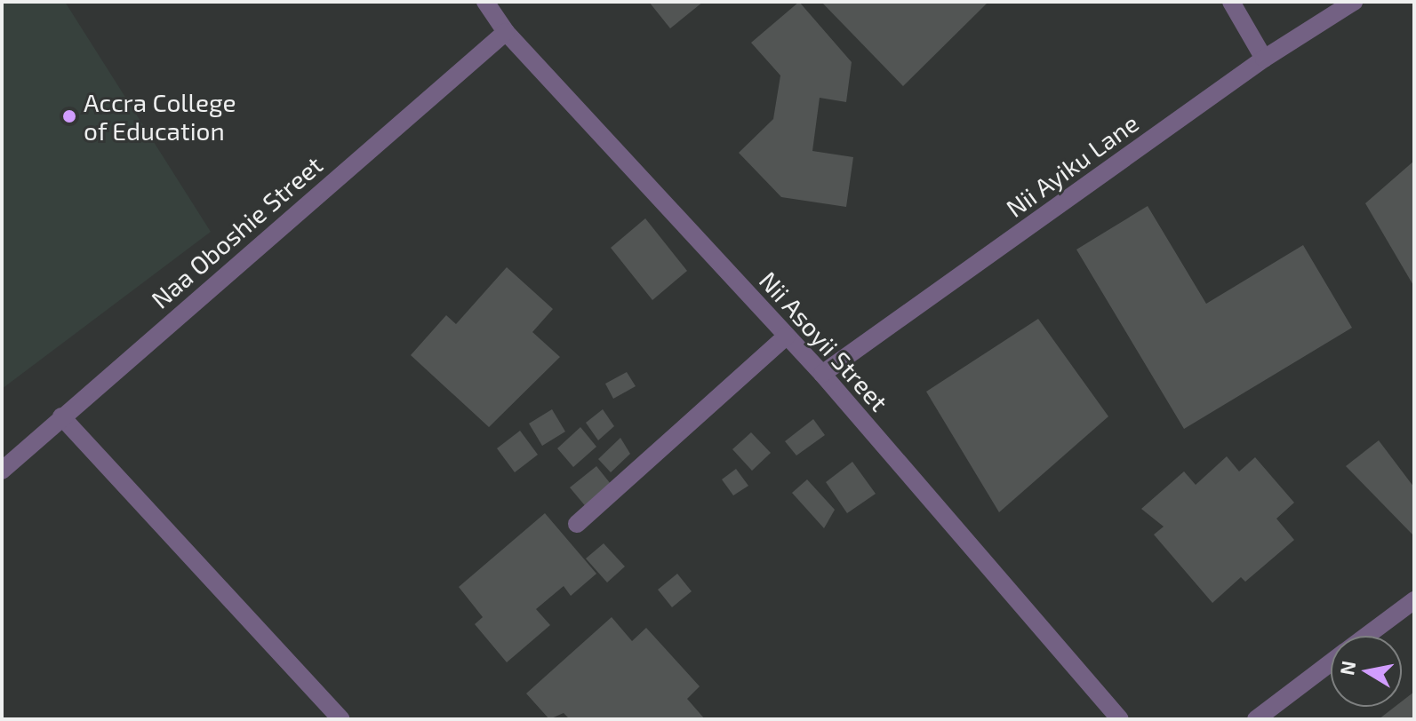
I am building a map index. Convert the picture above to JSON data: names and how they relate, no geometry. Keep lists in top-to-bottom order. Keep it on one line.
{"streets":{"street":["Nii Ayiku Lane","Naa Oboshie Street","Nii Asoyii Street"]},"crossings":[["Nii Ayiku Lane","Nii Asoyii Street"],["Naa Oboshie Street","Nii Asoyii Street"]],"places":["Accra College of Education"],"north":"left"}
